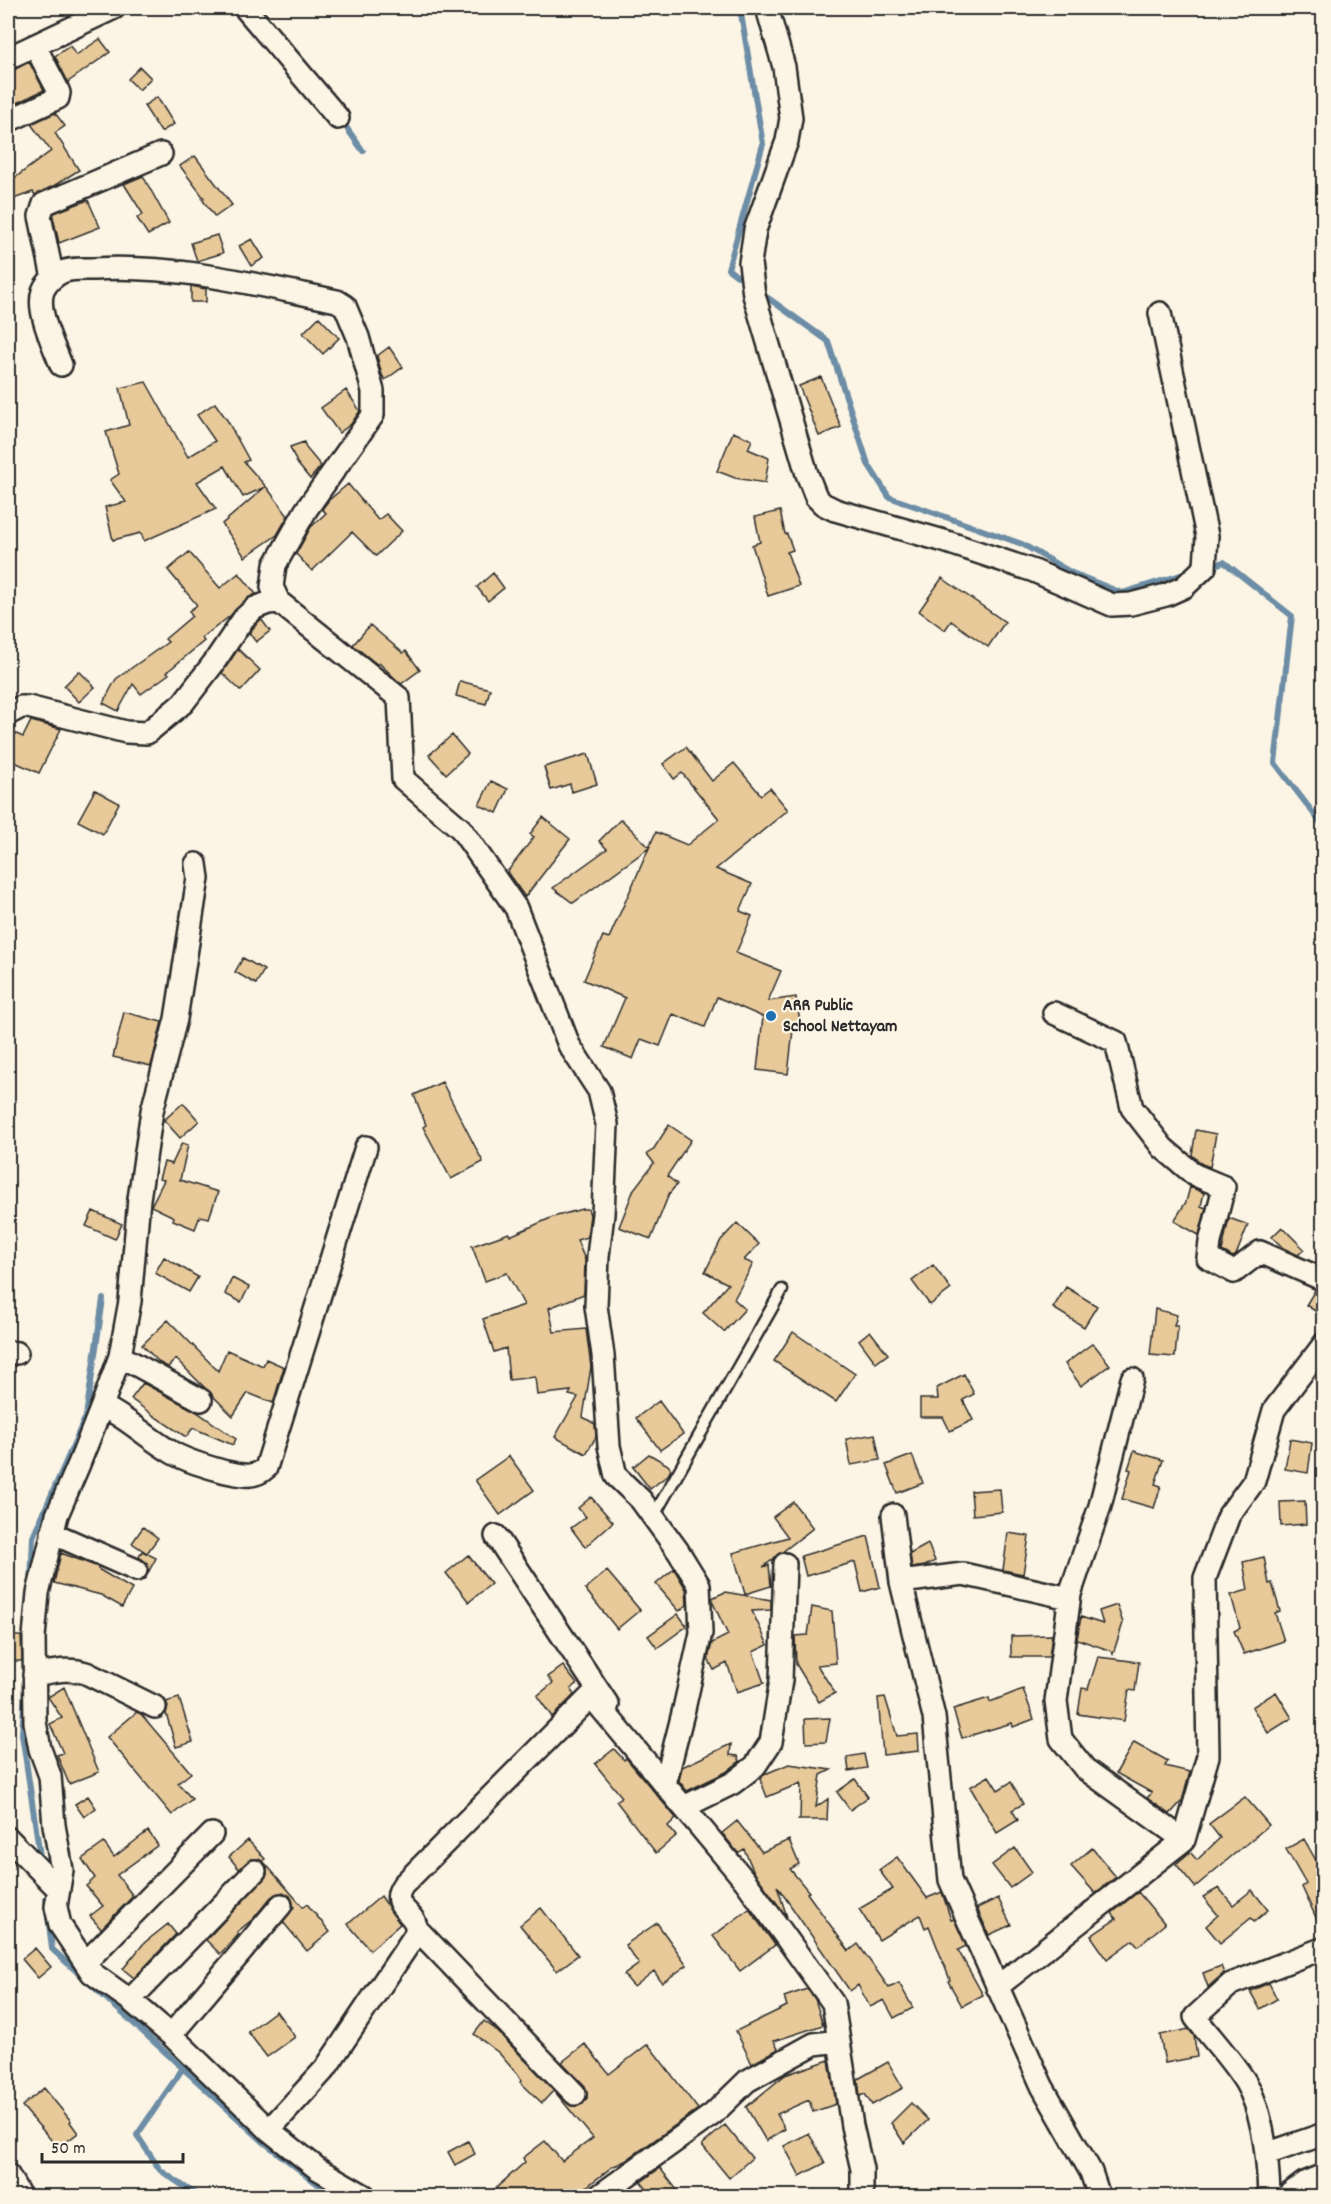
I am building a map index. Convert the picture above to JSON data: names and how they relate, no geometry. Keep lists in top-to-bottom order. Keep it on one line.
{"places":["ARR Public School Nettayam"],"scale_bar":"50 m"}
